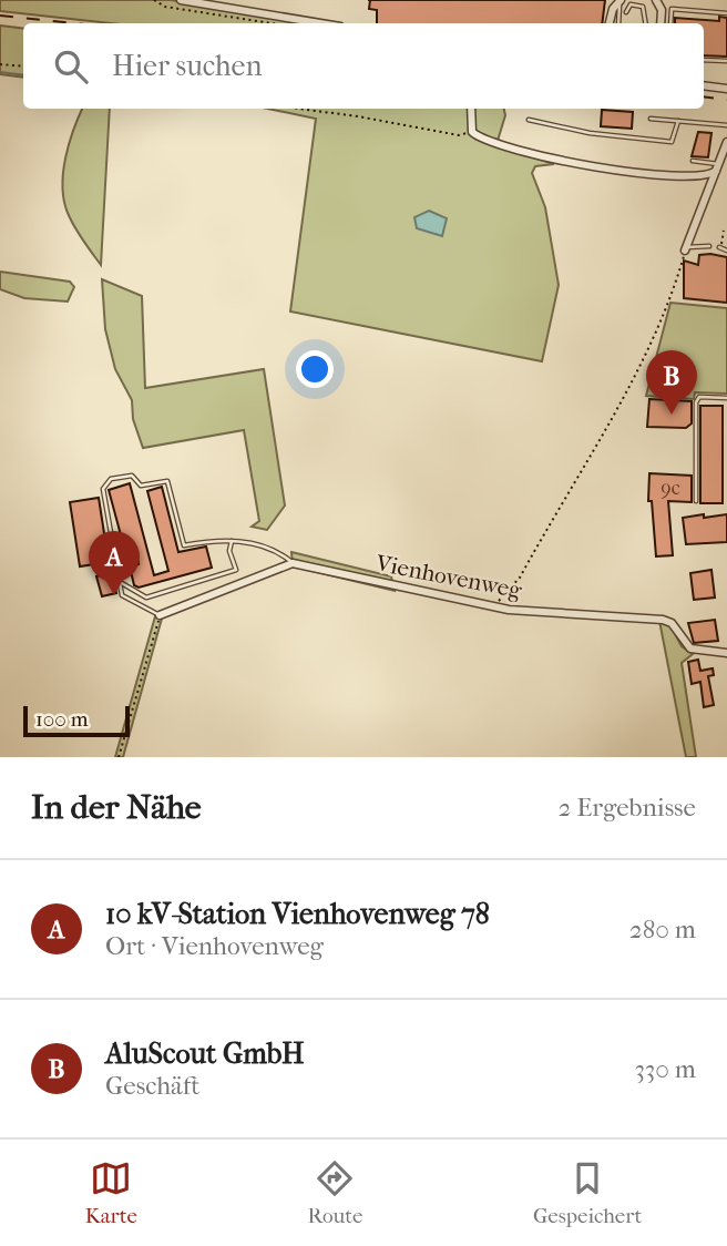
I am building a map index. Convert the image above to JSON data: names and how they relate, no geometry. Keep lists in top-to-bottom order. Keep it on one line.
{"streets":{"street":["Vienhovenweg"]},"house_numbers":["9c"],"scale_bar":"100 m","page":{"search":"Hier suchen","pins":["B","A"],"scale":"100 m","heading":["In der Nähe","2 Ergebnisse"],"list":[{"mark":"A","name":"10 kV-Station Vienhovenweg 78","note":"Ort · Vienhovenweg","value":"280 m"},{"mark":"B","name":"AluScout GmbH","note":"Geschäft","value":"330 m"}],"nav":["Karte","Route","Gespeichert"]}}
